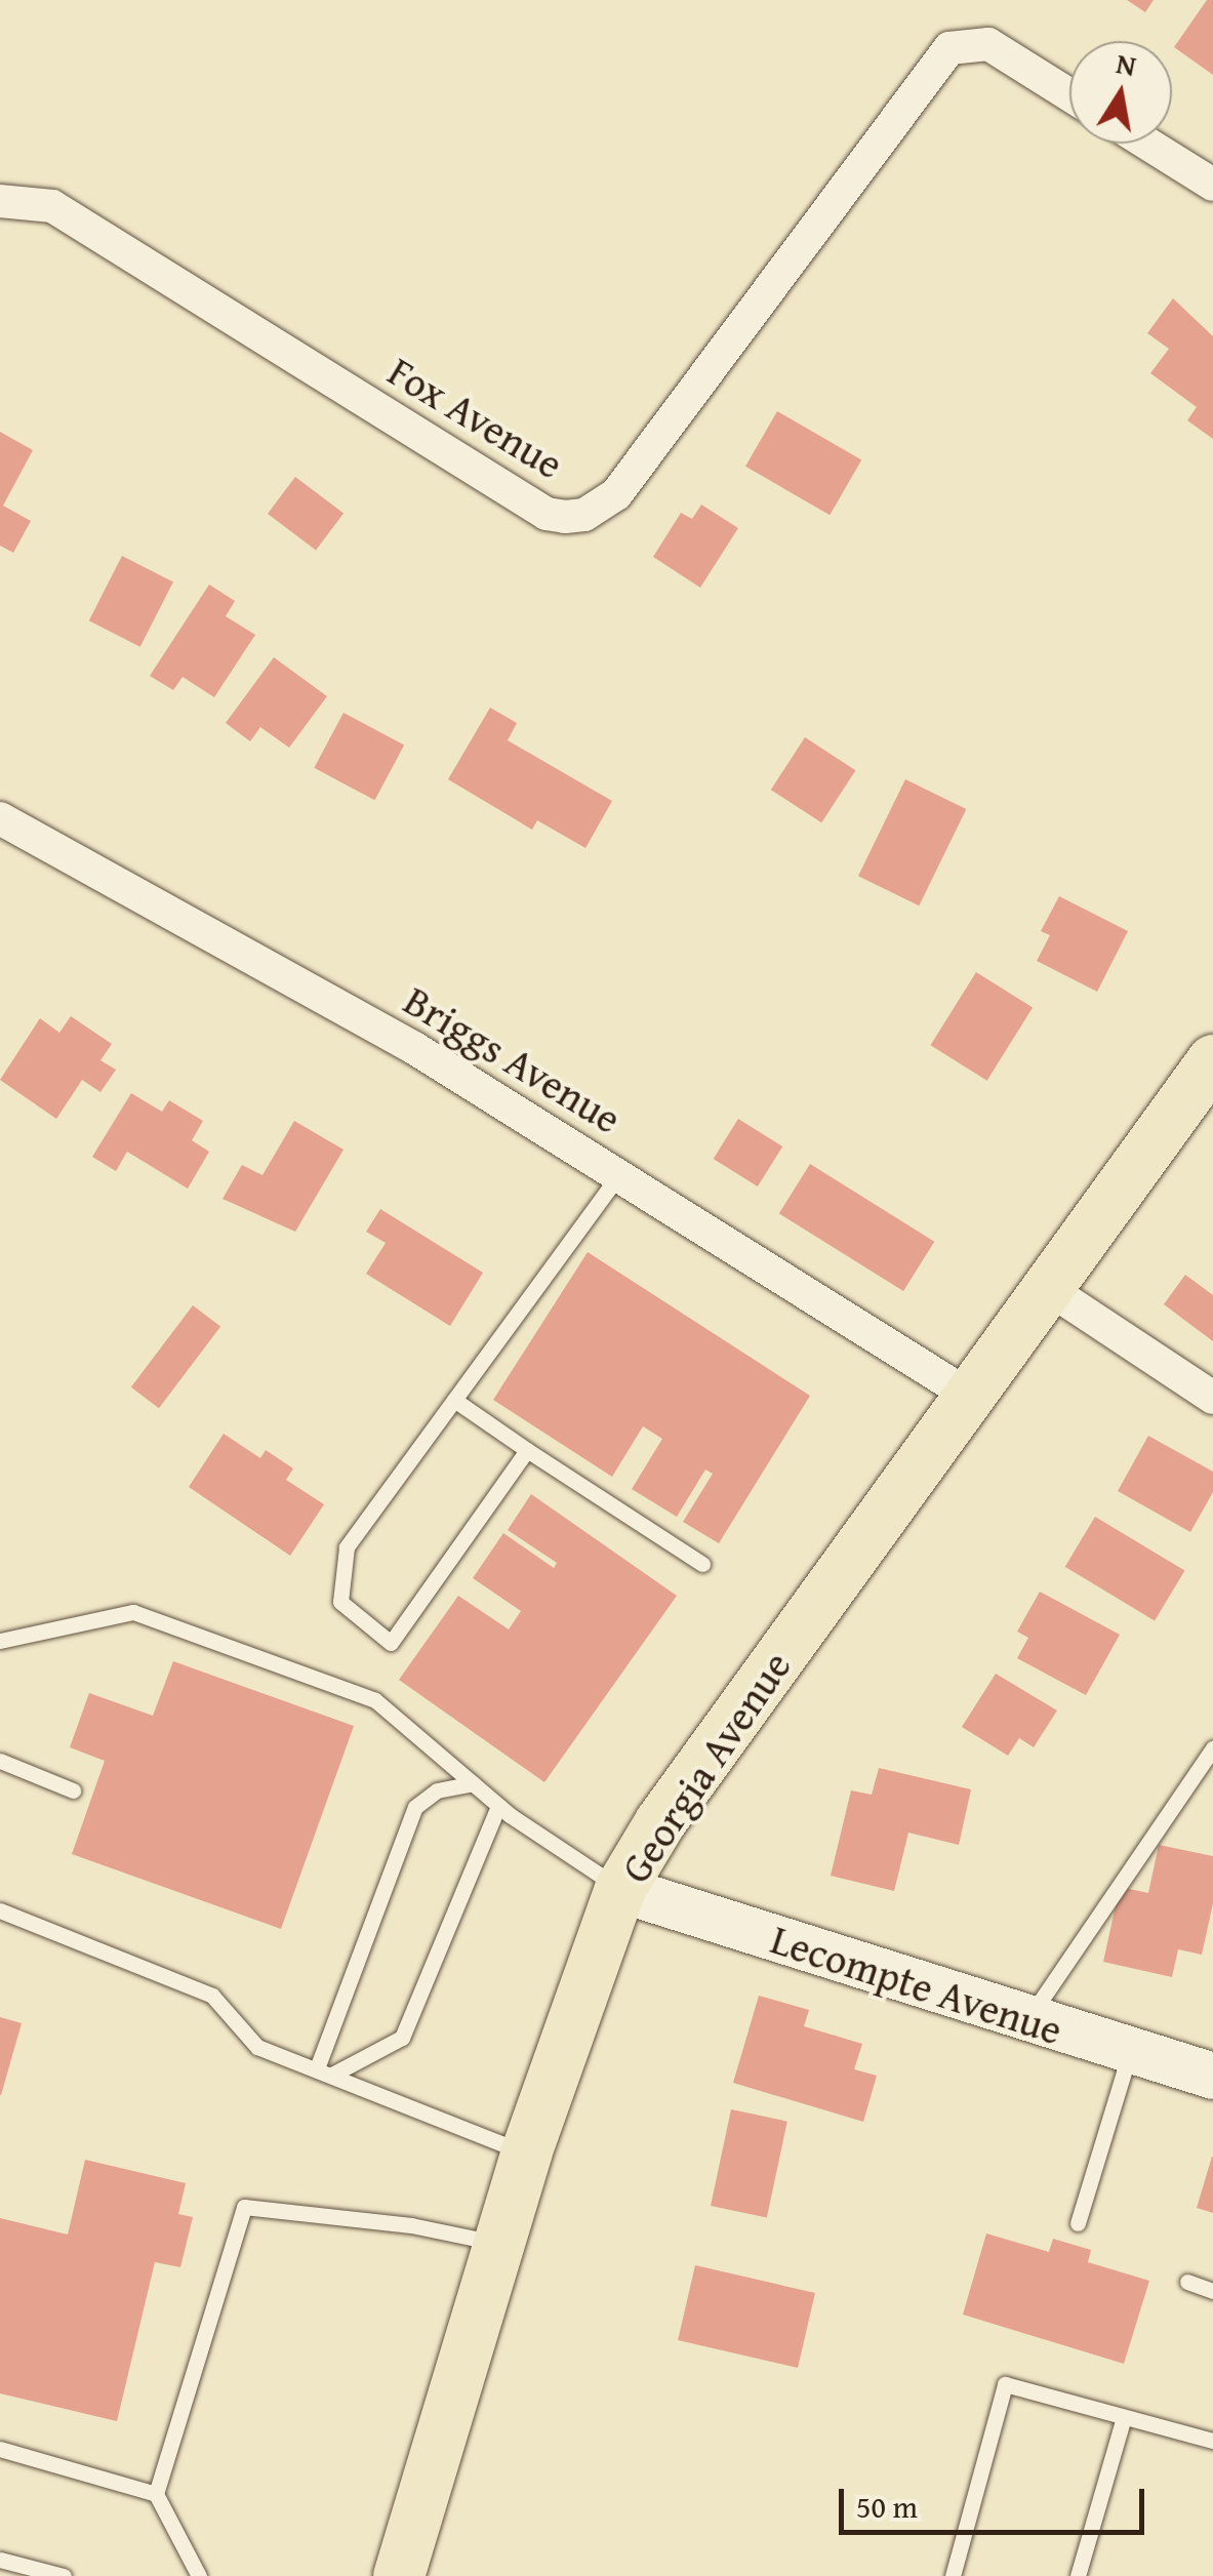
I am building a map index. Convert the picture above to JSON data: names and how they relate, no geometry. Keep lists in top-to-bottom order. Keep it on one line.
{"streets":{"main road":["Georgia Avenue"],"street":["Fox Avenue","Briggs Avenue","Lecompte Avenue"]},"crossings":[["Briggs Avenue","Georgia Avenue"],["Georgia Avenue","Lecompte Avenue"]],"scale_bar":"50 m","north":"top"}
